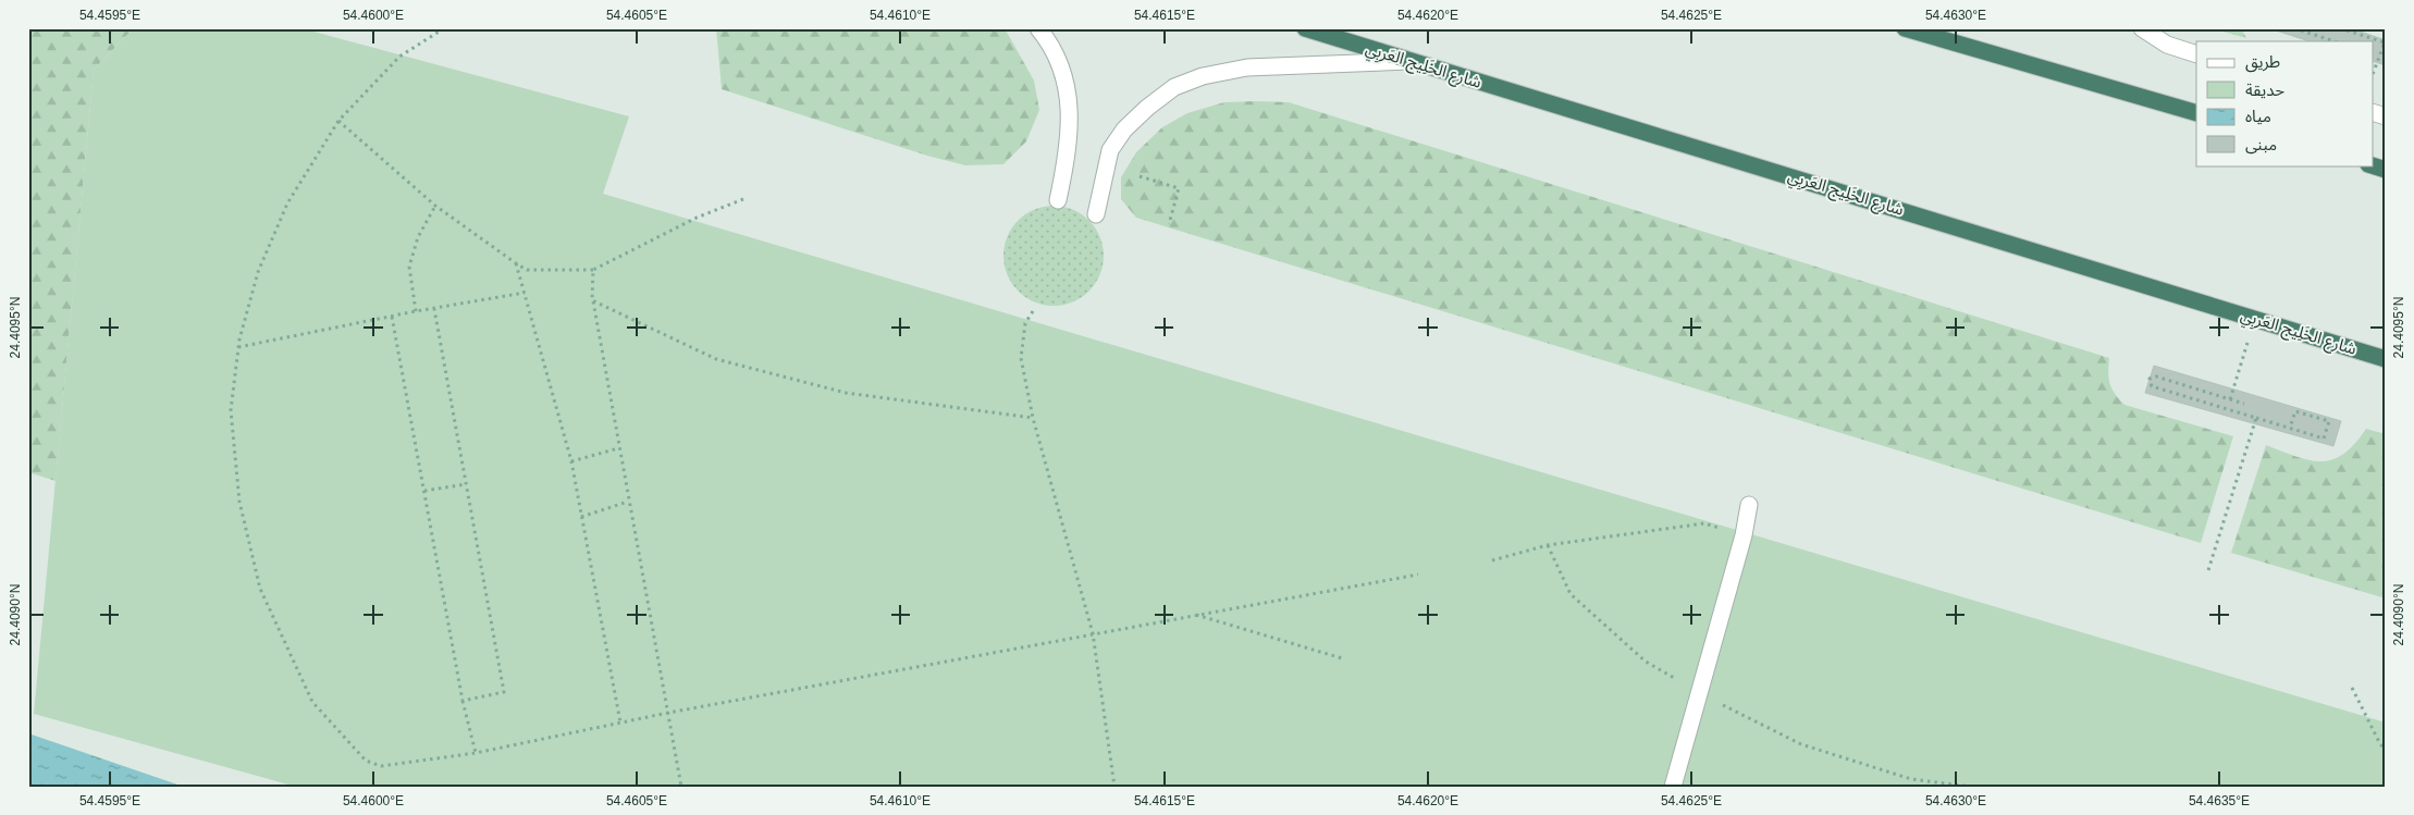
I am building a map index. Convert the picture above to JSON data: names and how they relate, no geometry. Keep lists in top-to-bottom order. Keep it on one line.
{"streets":{"highway":["شارع الخَلِيج العَربِي"]},"legend":["طريق","حديقة","مياه","مبنى"],"coordinates":["54.4595°E","54.4600°E","54.4605°E","54.4610°E","54.4615°E","54.4620°E","54.4625°E","54.4630°E","24.4095°N","24.4090°N","54.4635°E"]}
